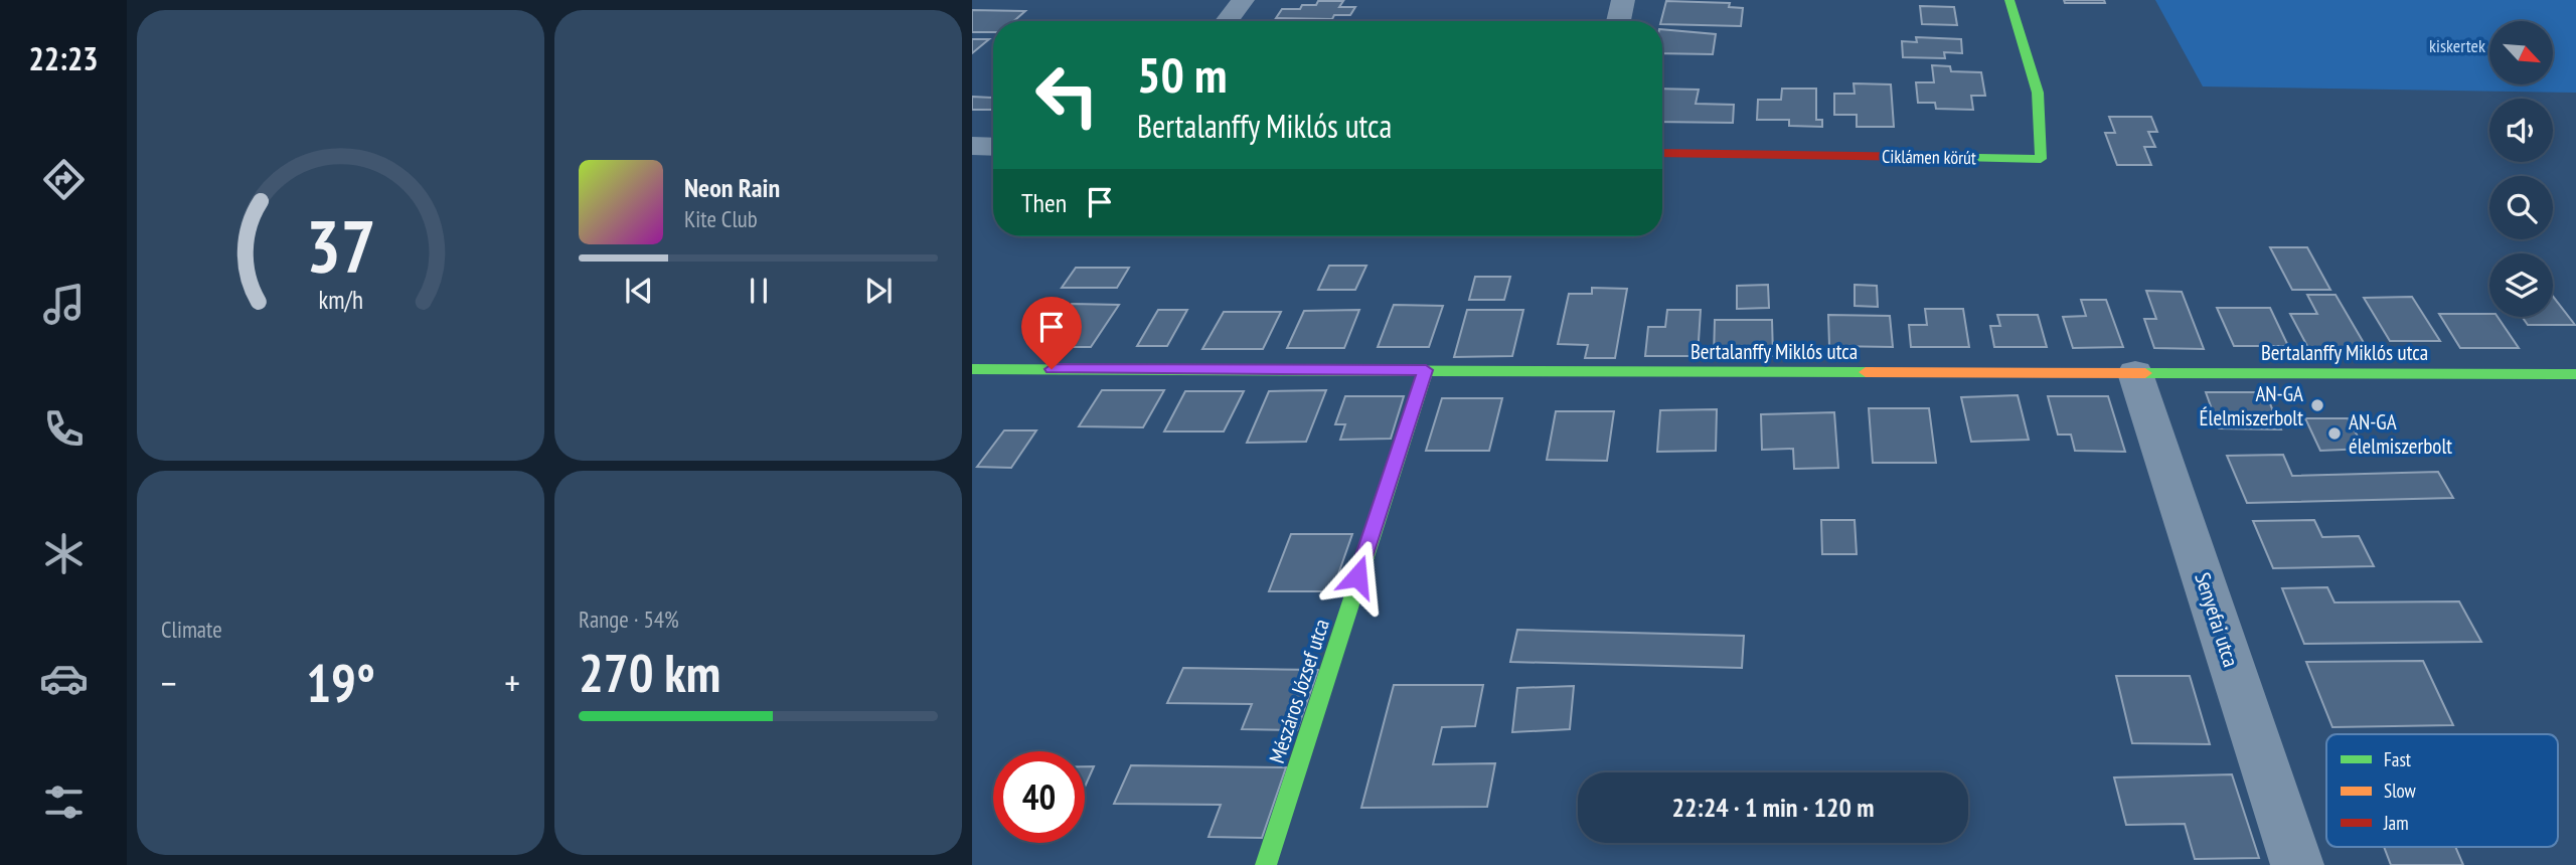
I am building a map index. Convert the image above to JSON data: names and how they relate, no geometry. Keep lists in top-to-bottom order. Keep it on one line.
{"streets":{"street":["Ciklámen körút","Bertalanffy Miklós utca","Senyefai utca","Mészáros József utca"]},"crossings":[["Bertalanffy Miklós utca","Senyefai utca"],["Bertalanffy Miklós utca","Mészáros József utca"]],"parks":["kiskertek"],"places":["AN-GA Élelmiszerbolt","AN-GA élelmiszerbolt"],"legend":["Fast","Slow","Jam"],"north":"bottom right","page":{"tabs":"22:23","turn":["50 m","Bertalanffy Miklós utca"],"song":["Neon Rain","Kite Club"],"then":"Then","tile":["Climate",["Range · 54%","270 km"]],"heat":["−","19°","+"],"limit":"40","trip":"22:24 · 1 min · 120 m","gauge":["37","km/h"]}}
